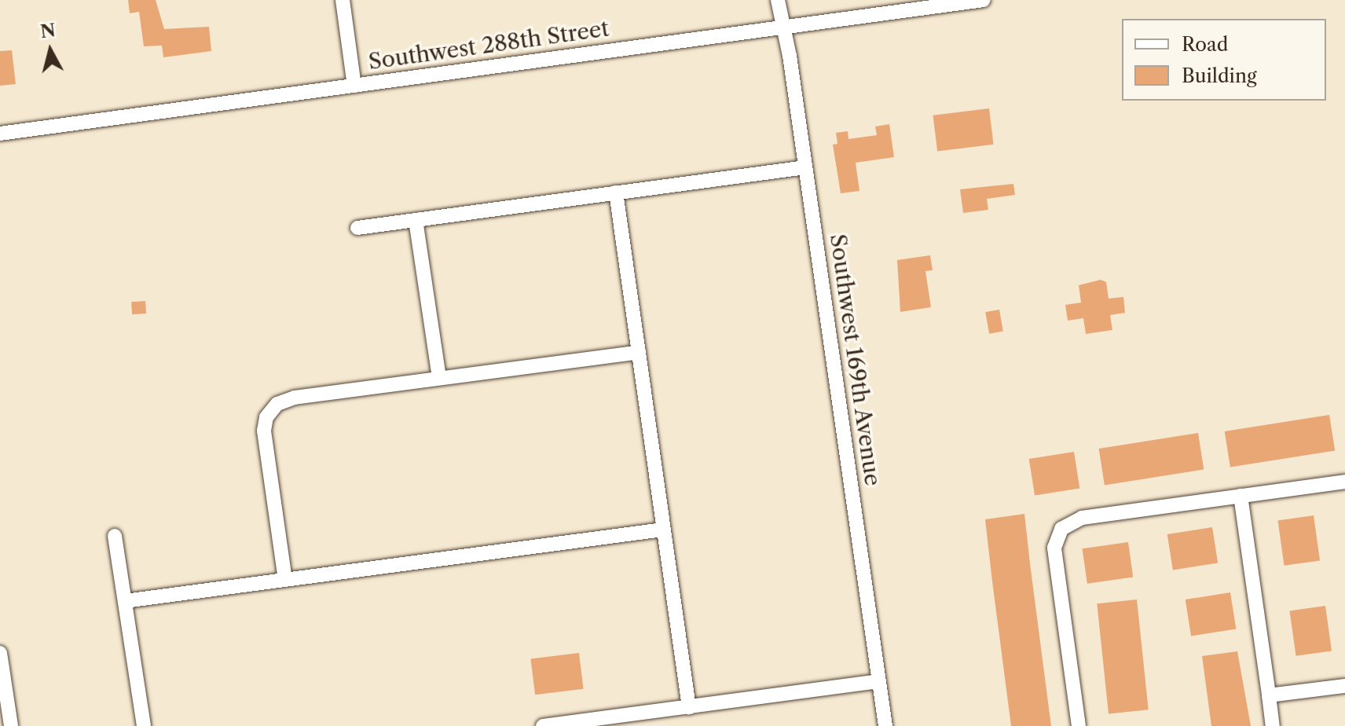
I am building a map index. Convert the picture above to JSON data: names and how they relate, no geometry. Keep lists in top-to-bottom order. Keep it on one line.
{"streets":{"street":["Southwest 288th Street","Southwest 169th Avenue"]},"crossings":[["Southwest 288th Street","Southwest 169th Avenue"]],"legend":["Road","Building"],"north":"top"}
